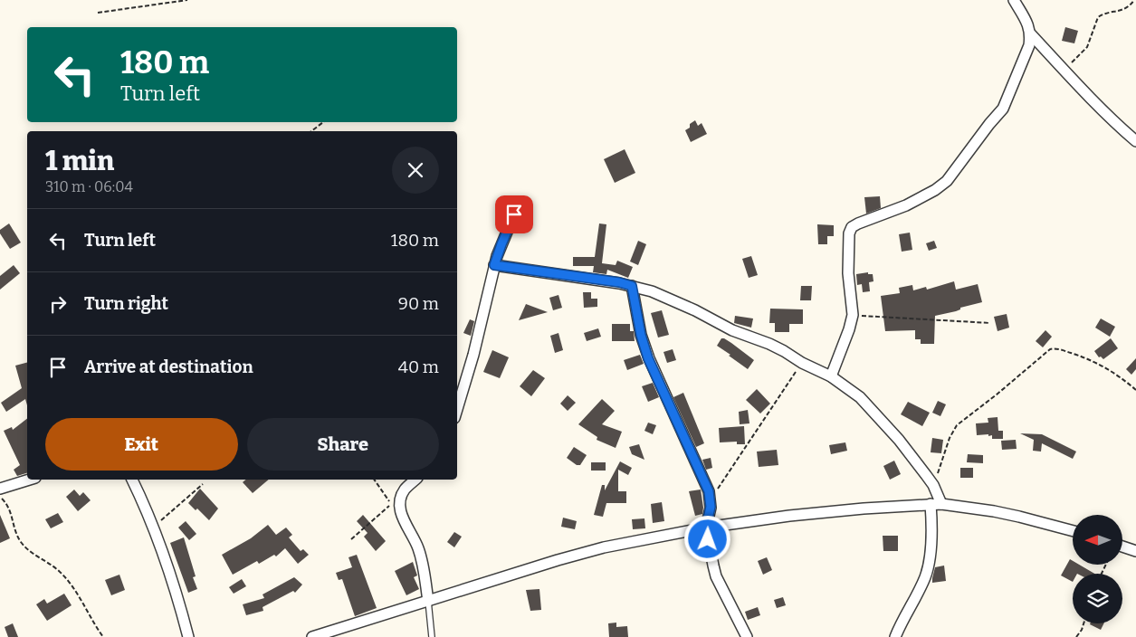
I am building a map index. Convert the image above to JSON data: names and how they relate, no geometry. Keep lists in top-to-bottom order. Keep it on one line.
{"north":"left","page":{"turn":["180 m","Turn left"],"heading":["1 min","310 m · 06:04"],"list":[{"name":"Turn left","value":"180 m"},{"name":"Turn right","value":"90 m"},{"name":"Arrive at destination","value":"40 m"}],"buttons":["Exit","Share"]}}
